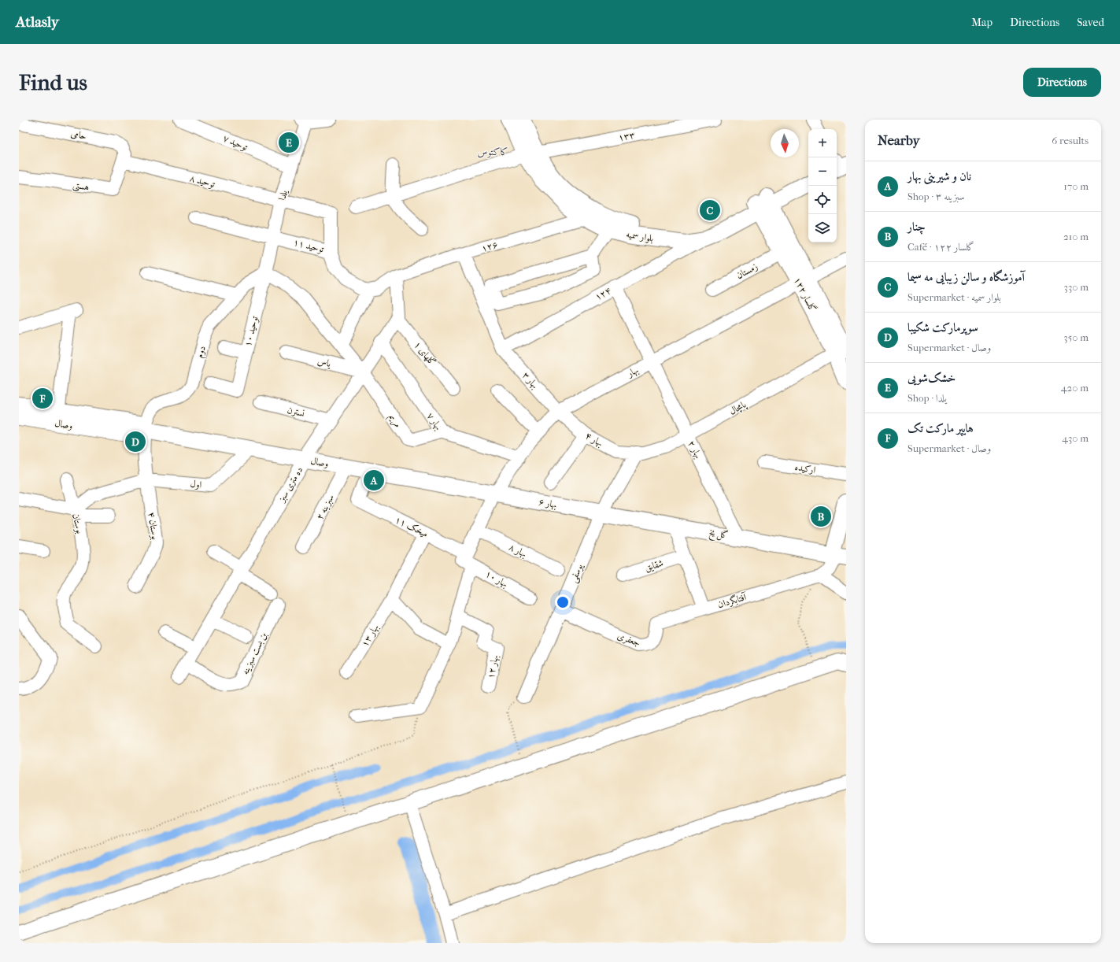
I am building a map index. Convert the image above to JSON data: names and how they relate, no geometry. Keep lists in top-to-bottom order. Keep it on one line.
{"streets":{"main road":["بلوار سمیه","گلسار ۱۲۲","وصال","بهار ۶","گل یخ"],"street":["حامی","۱۳۳","توحید ۷","توحید ۸","هستی","یلدا","توحید ۱۱","۱۲۶","زمستان","۱۲۴","توحید ۱۰","دوم","گلهای ۱","یاس","بهار","بهار ۳","پامچال","نسترن","مریم","بهار ۷","بهار ۴","بهار ۲","ارکیده","اول","ده متری سبز","سبزینه ۲","بوستان","بوستان ۴","میخک ۱۱","بهار ۸","شقایق","یوسفی","بهار ۱۰","آفتابگردان","بهار ۱۳","جعفری","بن بست سبزینه","بهار ۱۲"]},"crossings":[["حامی","توحید ۸"],["حامی","هستی"],["۱۳۳","بلوار سمیه"],["توحید ۷","یلدا"],["توحید ۸","هستی"],["توحید ۸","یلدا"],["توحید ۸","توحید ۱۱"],["یلدا","توحید ۱۱"],["یلدا","توحید ۱۰"],["یلدا","دوم"],["یلدا","مریم"],["بلوار سمیه","۱۲۶"],["بلوار سمیه","۱۲۴"],["بلوار سمیه","گلسار ۱۲۲"],["۱۲۶","بهار ۳"],["زمستان","گلسار ۱۲۲"],["۱۲۴","بهار ۳"],["۱۲۴","بهار ۲"],["گلسار ۱۲۲","بهار"],["گلسار ۱۲۲","پامچال"],["توحید ۱۰","دوم"],["توحید ۱۰","مریم"],["دوم","مریم"],["دوم","وصال"],["گلهای ۱","ده متری سبز"],["یاس","مریم"],["یاس","ده متری سبز"],["بهار","بهار ۳"],["بهار","بهار ۷"],["بهار","وصال"],["بهار","بهار ۴"],["بهار","بهار ۲"],["بهار","بهار ۶"],["بهار","میخک ۱۱"],["بهار","بهار ۸"],["بهار","بهار ۱۰"],["بهار","بهار ۱۲"],["بهار ۳","بهار ۴"],["پامچال","بهار ۴"],["پامچال","بهار ۲"],["پامچال","یوسفی"],["نسترن","ده متری سبز"],["مریم","بهار ۷"],["مریم","ده متری سبز"],["بهار ۷","ده متری سبز"],["وصال","اول"],["وصال","ده متری سبز"],["وصال","بهار ۶"],["وصال","سبزینه ۲"],["وصال","میخک ۱۱"],["بهار ۴","یوسفی"],["بهار ۲","گل یخ"],["اول","بوستان"],["اول","بوستان ۴"],["ده متری سبز","بن بست سبزینه"],["بهار ۶","گل یخ"],["بهار ۶","یوسفی"],["بوستان","بوستان ۴"],["میخک ۱۱","بهار ۱۰"],["میخک ۱۱","بهار ۱۳"],["گل یخ","یوسفی"],["گل یخ","آفتابگردان"],["یوسفی","جعفری"],["آفتابگردان","جعفری"]],"districts":["کاکتوس"],"north":"bottom","page":{"header":"Atlasly","nav":["Map","Directions","Saved"],"buttons":"Directions","title":"Find us","heading":["Nearby","6 results"],"map_buttons":["+","−"],"pins":["E","C","F","D","A","B"],"list":[{"mark":"A","name":"نان و شیرینی بهار","note":"Shop · سبزینه ۳","value":"170 m"},{"mark":"B","name":"چنار","note":"Café · گلسار ۱۲۲","value":"210 m"},{"mark":"C","name":"آموزشگاه و سالن زیبایی مه سیما","note":"Supermarket · بلوار سمیه","value":"330 m"},{"mark":"D","name":"سوپرمارکت شکیبا","note":"Supermarket · وصال","value":"350 m"},{"mark":"E","name":"خشک‌شویی","note":"Shop · یلدا","value":"420 m"},{"mark":"F","name":"هایپر مارکت تک","note":"Supermarket · وصال","value":"430 m"}]}}
